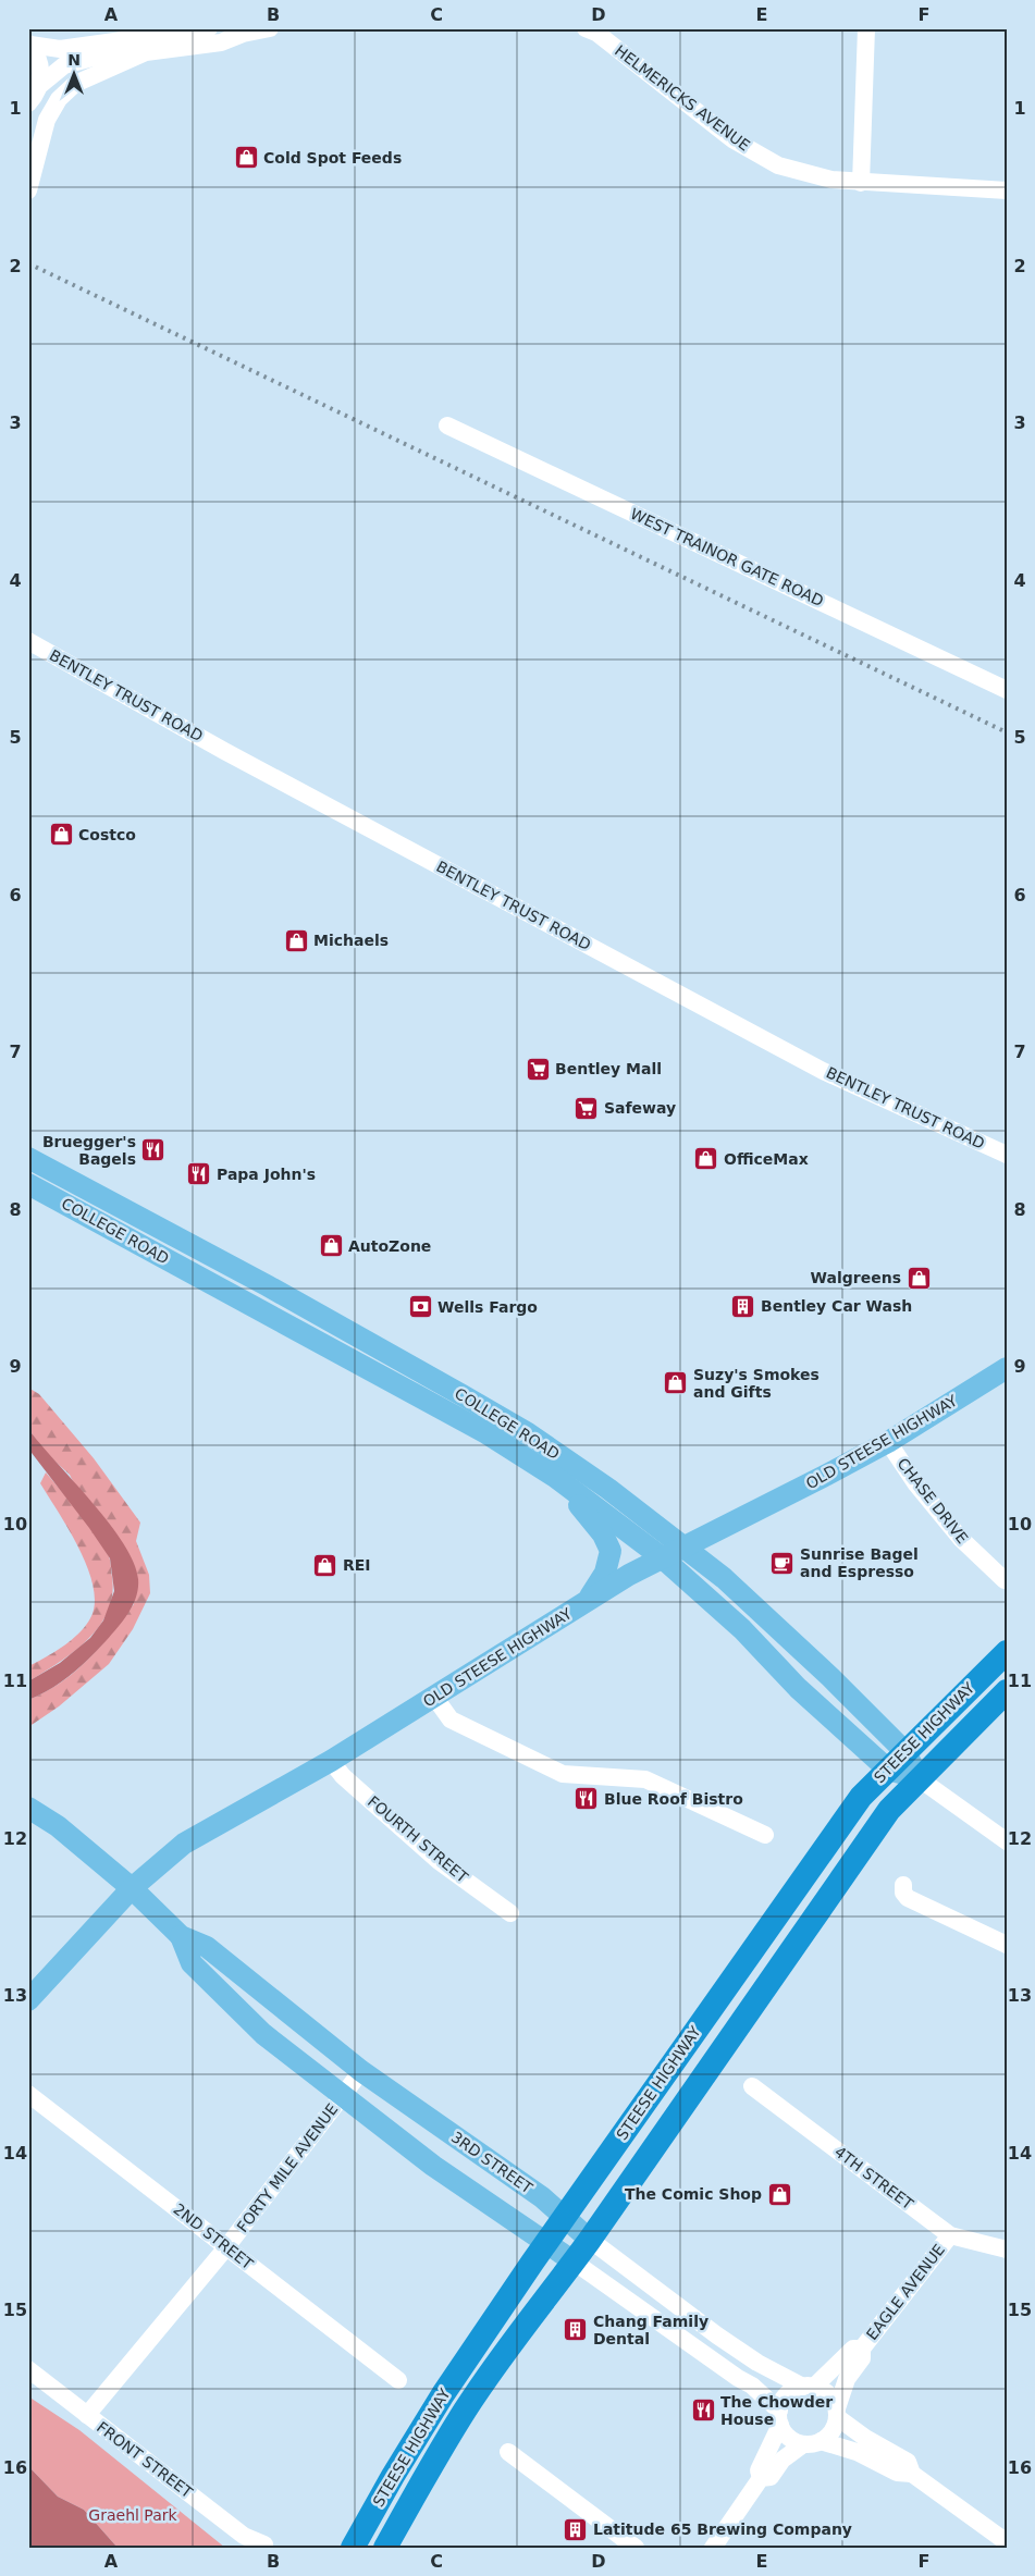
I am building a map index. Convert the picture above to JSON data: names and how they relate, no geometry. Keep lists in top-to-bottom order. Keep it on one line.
{"streets":{"highway":["STEESE HIGHWAY"],"main road":["COLLEGE ROAD","OLD STEESE HIGHWAY","3RD STREET"],"street":["HELMERICKS AVENUE","WEST TRAINOR GATE ROAD","BENTLEY TRUST ROAD","CHASE DRIVE","FOURTH STREET","FORTY MILE AVENUE","4TH STREET","2ND STREET","EAGLE AVENUE","FRONT STREET"]},"crossings":[["COLLEGE ROAD","OLD STEESE HIGHWAY"],["COLLEGE ROAD","STEESE HIGHWAY"],["OLD STEESE HIGHWAY","CHASE DRIVE"],["OLD STEESE HIGHWAY","FOURTH STREET"],["OLD STEESE HIGHWAY","3RD STREET"],["STEESE HIGHWAY","3RD STREET"],["3RD STREET","FORTY MILE AVENUE"],["3RD STREET","EAGLE AVENUE"],["FORTY MILE AVENUE","2ND STREET"],["FORTY MILE AVENUE","FRONT STREET"],["4TH STREET","EAGLE AVENUE"]],"parks":["Graehl Park"],"places":{"shop":["Cold Spot Feeds","Costco","Michaels","OfficeMax","AutoZone","Walgreens","Suzy's Smokes and Gifts","REI","The Comic Shop"],"supermarket":["Bentley Mall","Safeway"],"restaurant":["Bruegger's Bagels","Papa John's","Blue Roof Bistro","The Chowder House"],"building":["Bentley Car Wash","Chang Family Dental","Latitude 65 Brewing Company"],"bank":["Wells Fargo"],"cafe":["Sunrise Bagel and Espresso"]},"north":"top","grid":{"columns":["A","B","C","D","E","F"],"rows":["1","2","3","4","5","6","7","8","9","10","11","12","13","14","15","16"]}}
